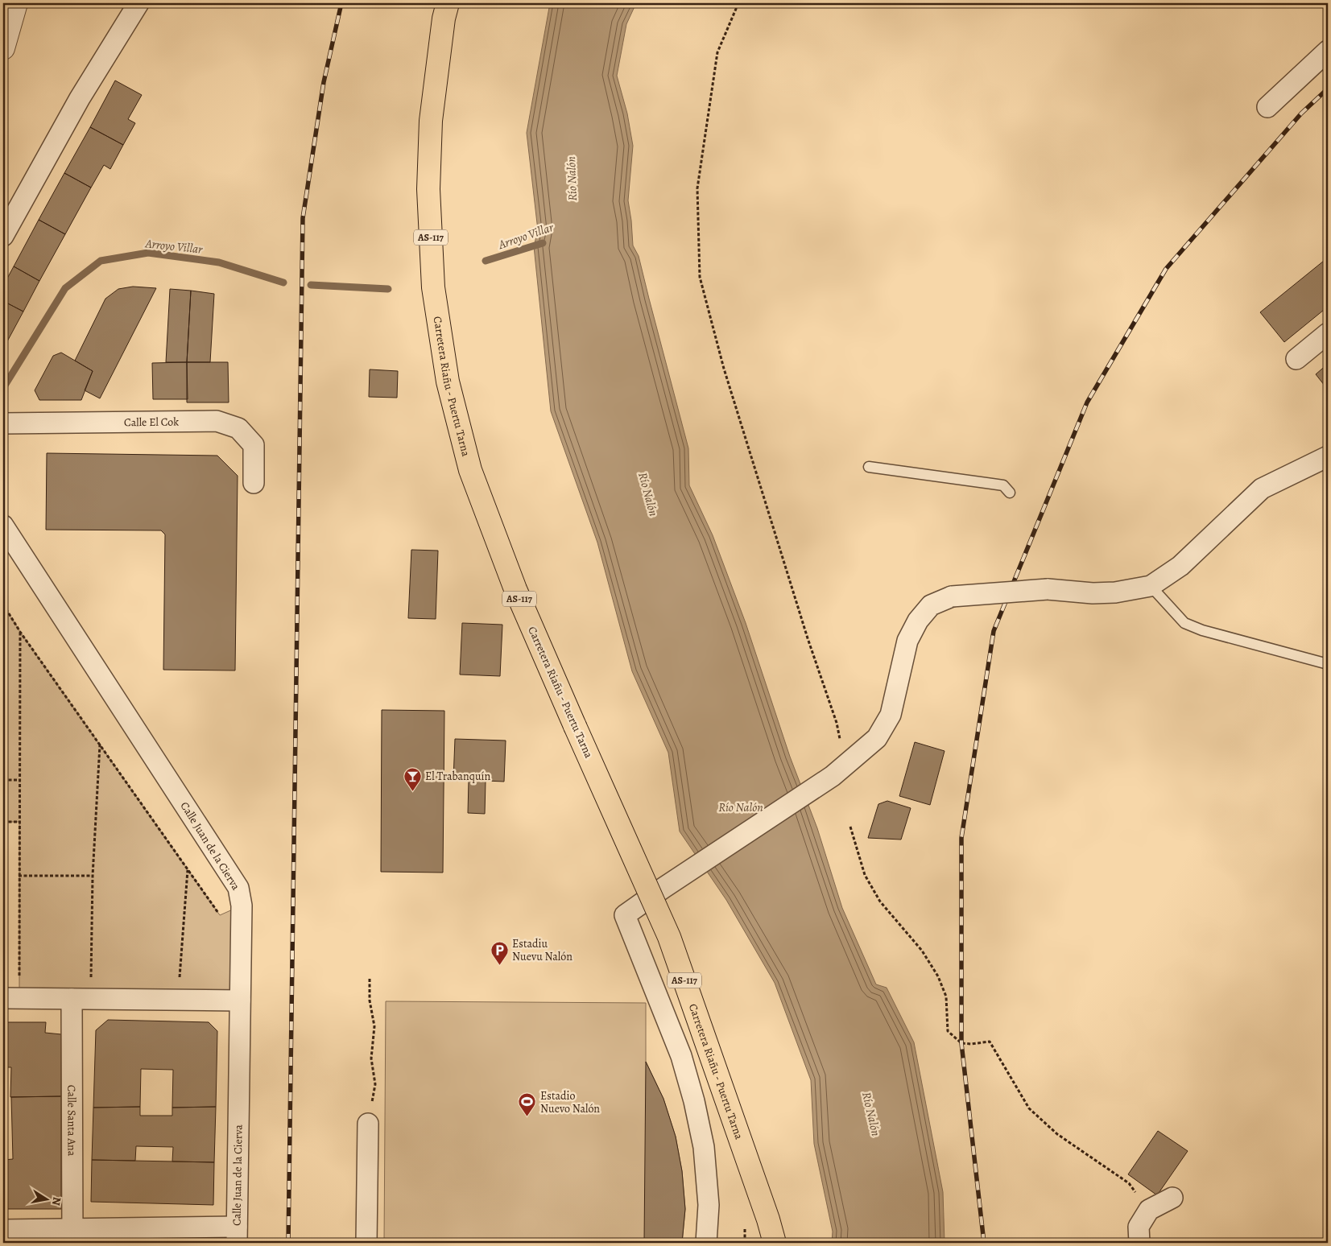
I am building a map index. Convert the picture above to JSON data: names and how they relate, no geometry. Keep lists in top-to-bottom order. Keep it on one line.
{"streets":{"main road":["AS-117","Carretera Riañu - Puertu Tarna"],"street":["Calle El Cok","Calle Juan de la Cierva","Calle Santa Ana"]},"water":["Río Nalón","Arroyo Villar"],"places":{"bar":["El Trabanquín"],"parking":["Estadiu Nuevu Nalón"],"sports":["Estadio Nuevo Nalón"]},"north":"right"}
